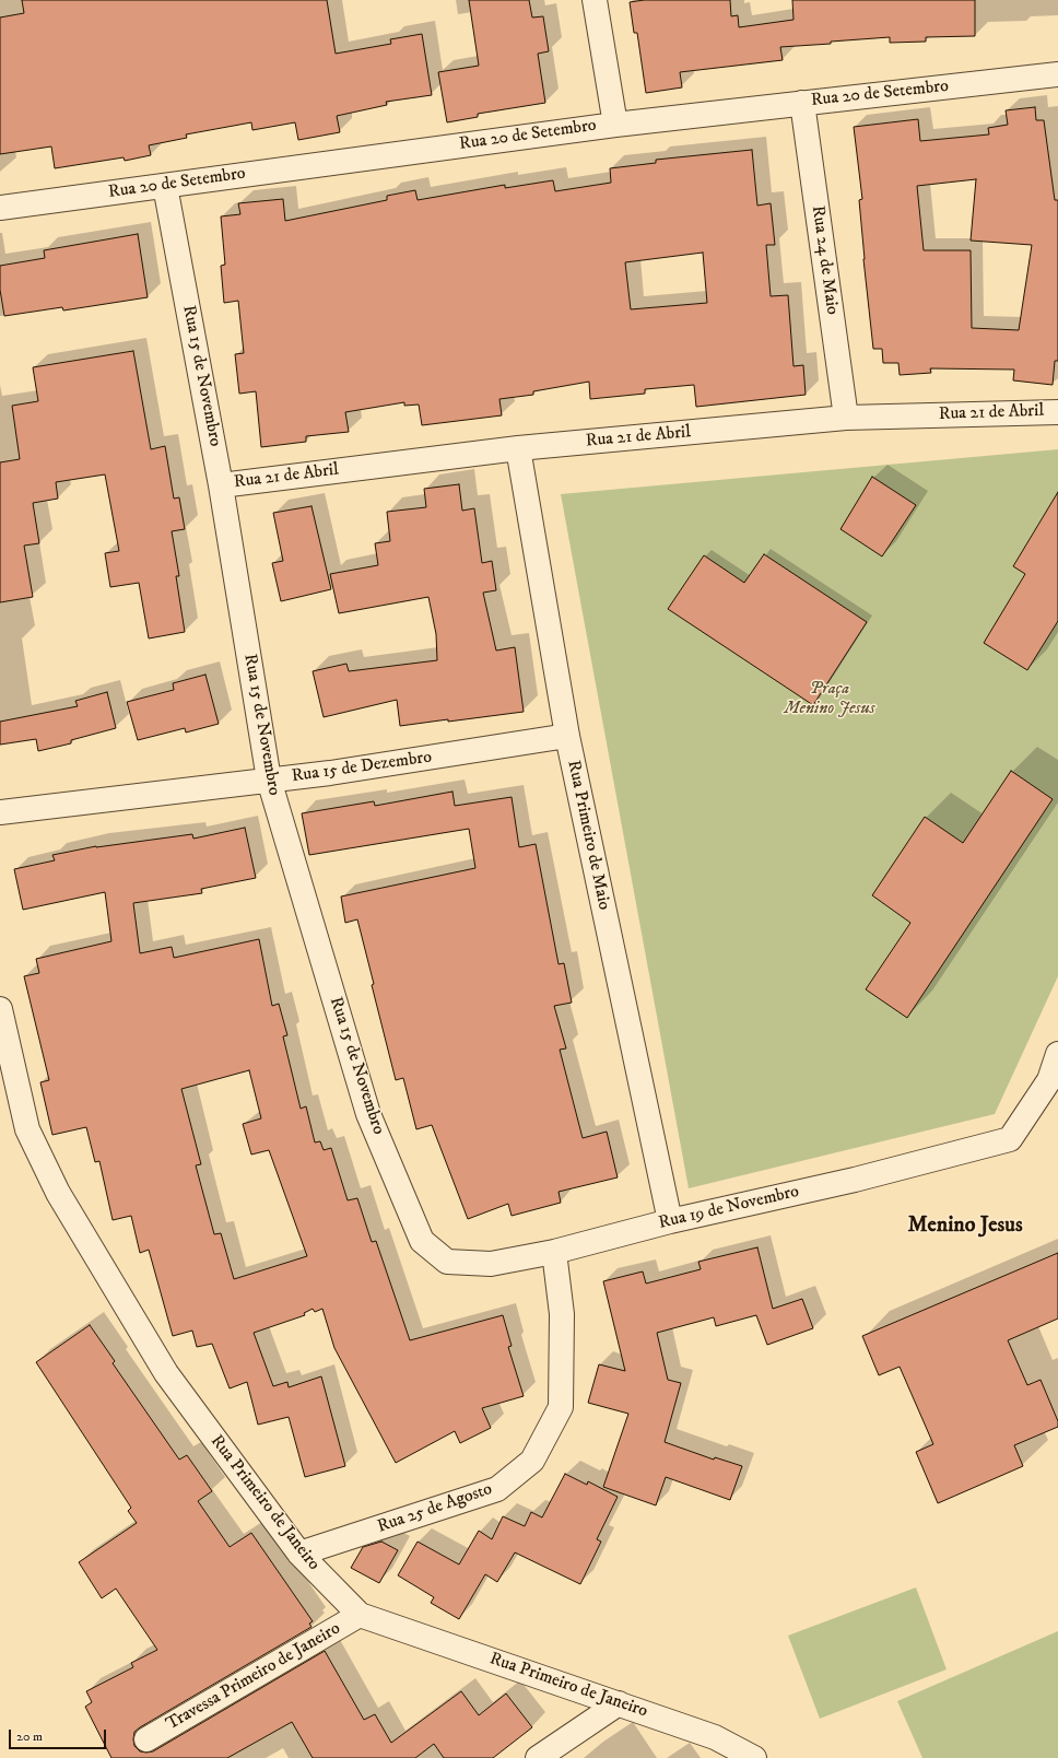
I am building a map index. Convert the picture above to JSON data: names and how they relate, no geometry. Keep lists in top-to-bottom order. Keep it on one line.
{"streets":{"street":["Rua 20 de Setembro","Rua 24 de Maio","Rua 15 de Novembro","Rua 21 de Abril","Rua 15 de Dezembro","Rua Primeiro de Maio","Rua 19 de Novembro","Rua Primeiro de Janeiro","Rua 25 de Agosto","Travessa Primeiro de Janeiro"]},"crossings":[["Rua 20 de Setembro","Rua 24 de Maio"],["Rua 20 de Setembro","Rua 15 de Novembro"],["Rua 24 de Maio","Rua 21 de Abril"],["Rua 15 de Novembro","Rua 21 de Abril"],["Rua 15 de Novembro","Rua 15 de Dezembro"],["Rua 15 de Novembro","Rua 19 de Novembro"],["Rua 21 de Abril","Rua Primeiro de Maio"],["Rua 15 de Dezembro","Rua Primeiro de Maio"],["Rua Primeiro de Maio","Rua 19 de Novembro"],["Rua 19 de Novembro","Rua 25 de Agosto"],["Rua Primeiro de Janeiro","Rua 25 de Agosto"],["Rua Primeiro de Janeiro","Travessa Primeiro de Janeiro"]],"districts":["Menino Jesus"],"parks":["Praça Menino Jesus"],"scale_bar":"20 m"}
